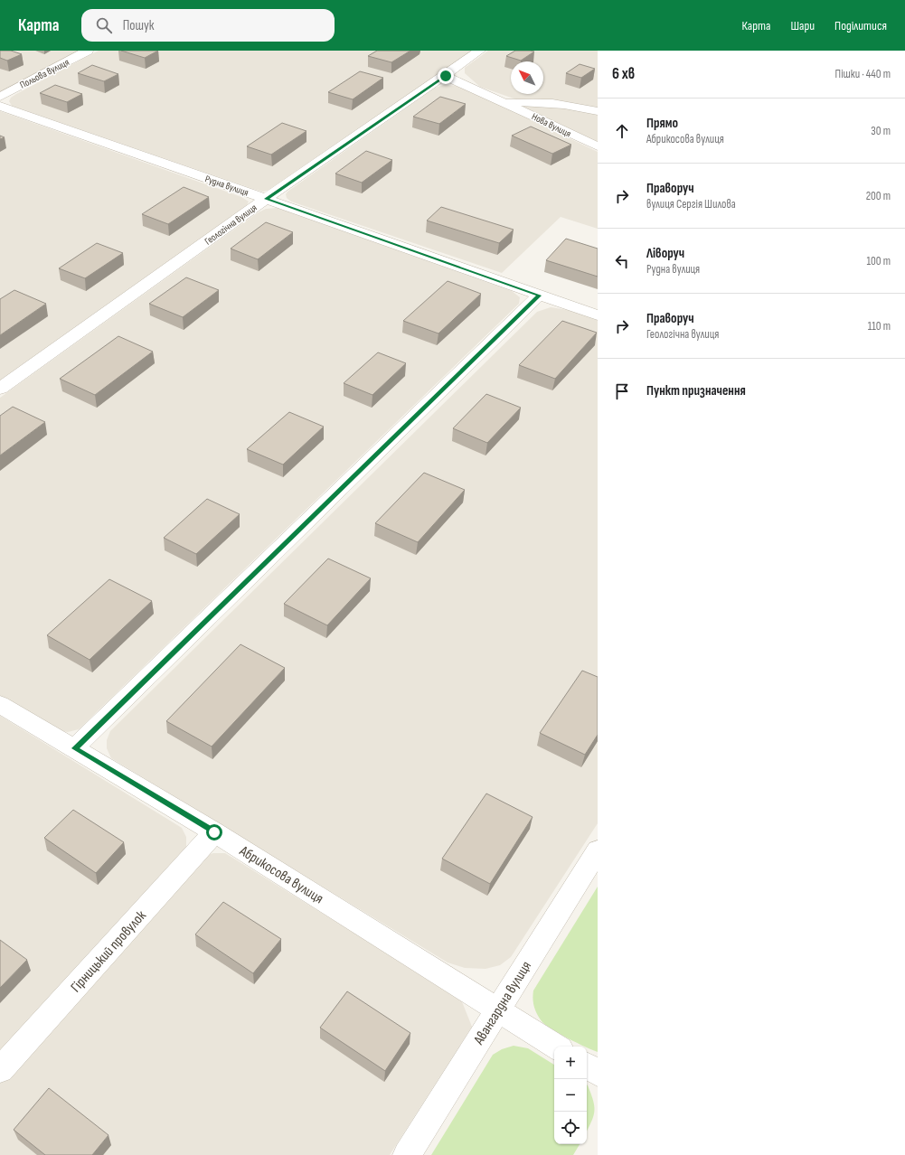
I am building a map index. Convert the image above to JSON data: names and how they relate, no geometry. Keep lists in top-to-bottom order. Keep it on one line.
{"streets":{"street":["Польова вулиця","Нова вулиця","Рудна вулиця","Геологічна вулиця","Абрикосова вулиця","Гірницький провулок","Авангардна вулиця"]},"crossings":[["Нова вулиця","Геологічна вулиця"],["Рудна вулиця","Геологічна вулиця"],["Абрикосова вулиця","Гірницький провулок"],["Абрикосова вулиця","Авангардна вулиця"]],"north":"top left","page":{"header":"Карта","search":"Пошук","nav":["Карта","Шари","Поділитися"],"heading":["6 хв","Пішки · 440 m"],"list":[["Прямо","Абрикосова вулиця","30 m"],["Праворуч","вулиця Сергія Шилова","200 m"],["Ліворуч","Рудна вулиця","100 m"],["Праворуч","Геологічна вулиця","110 m"],"Пункт призначення"],"map_buttons":["+","−"]}}
